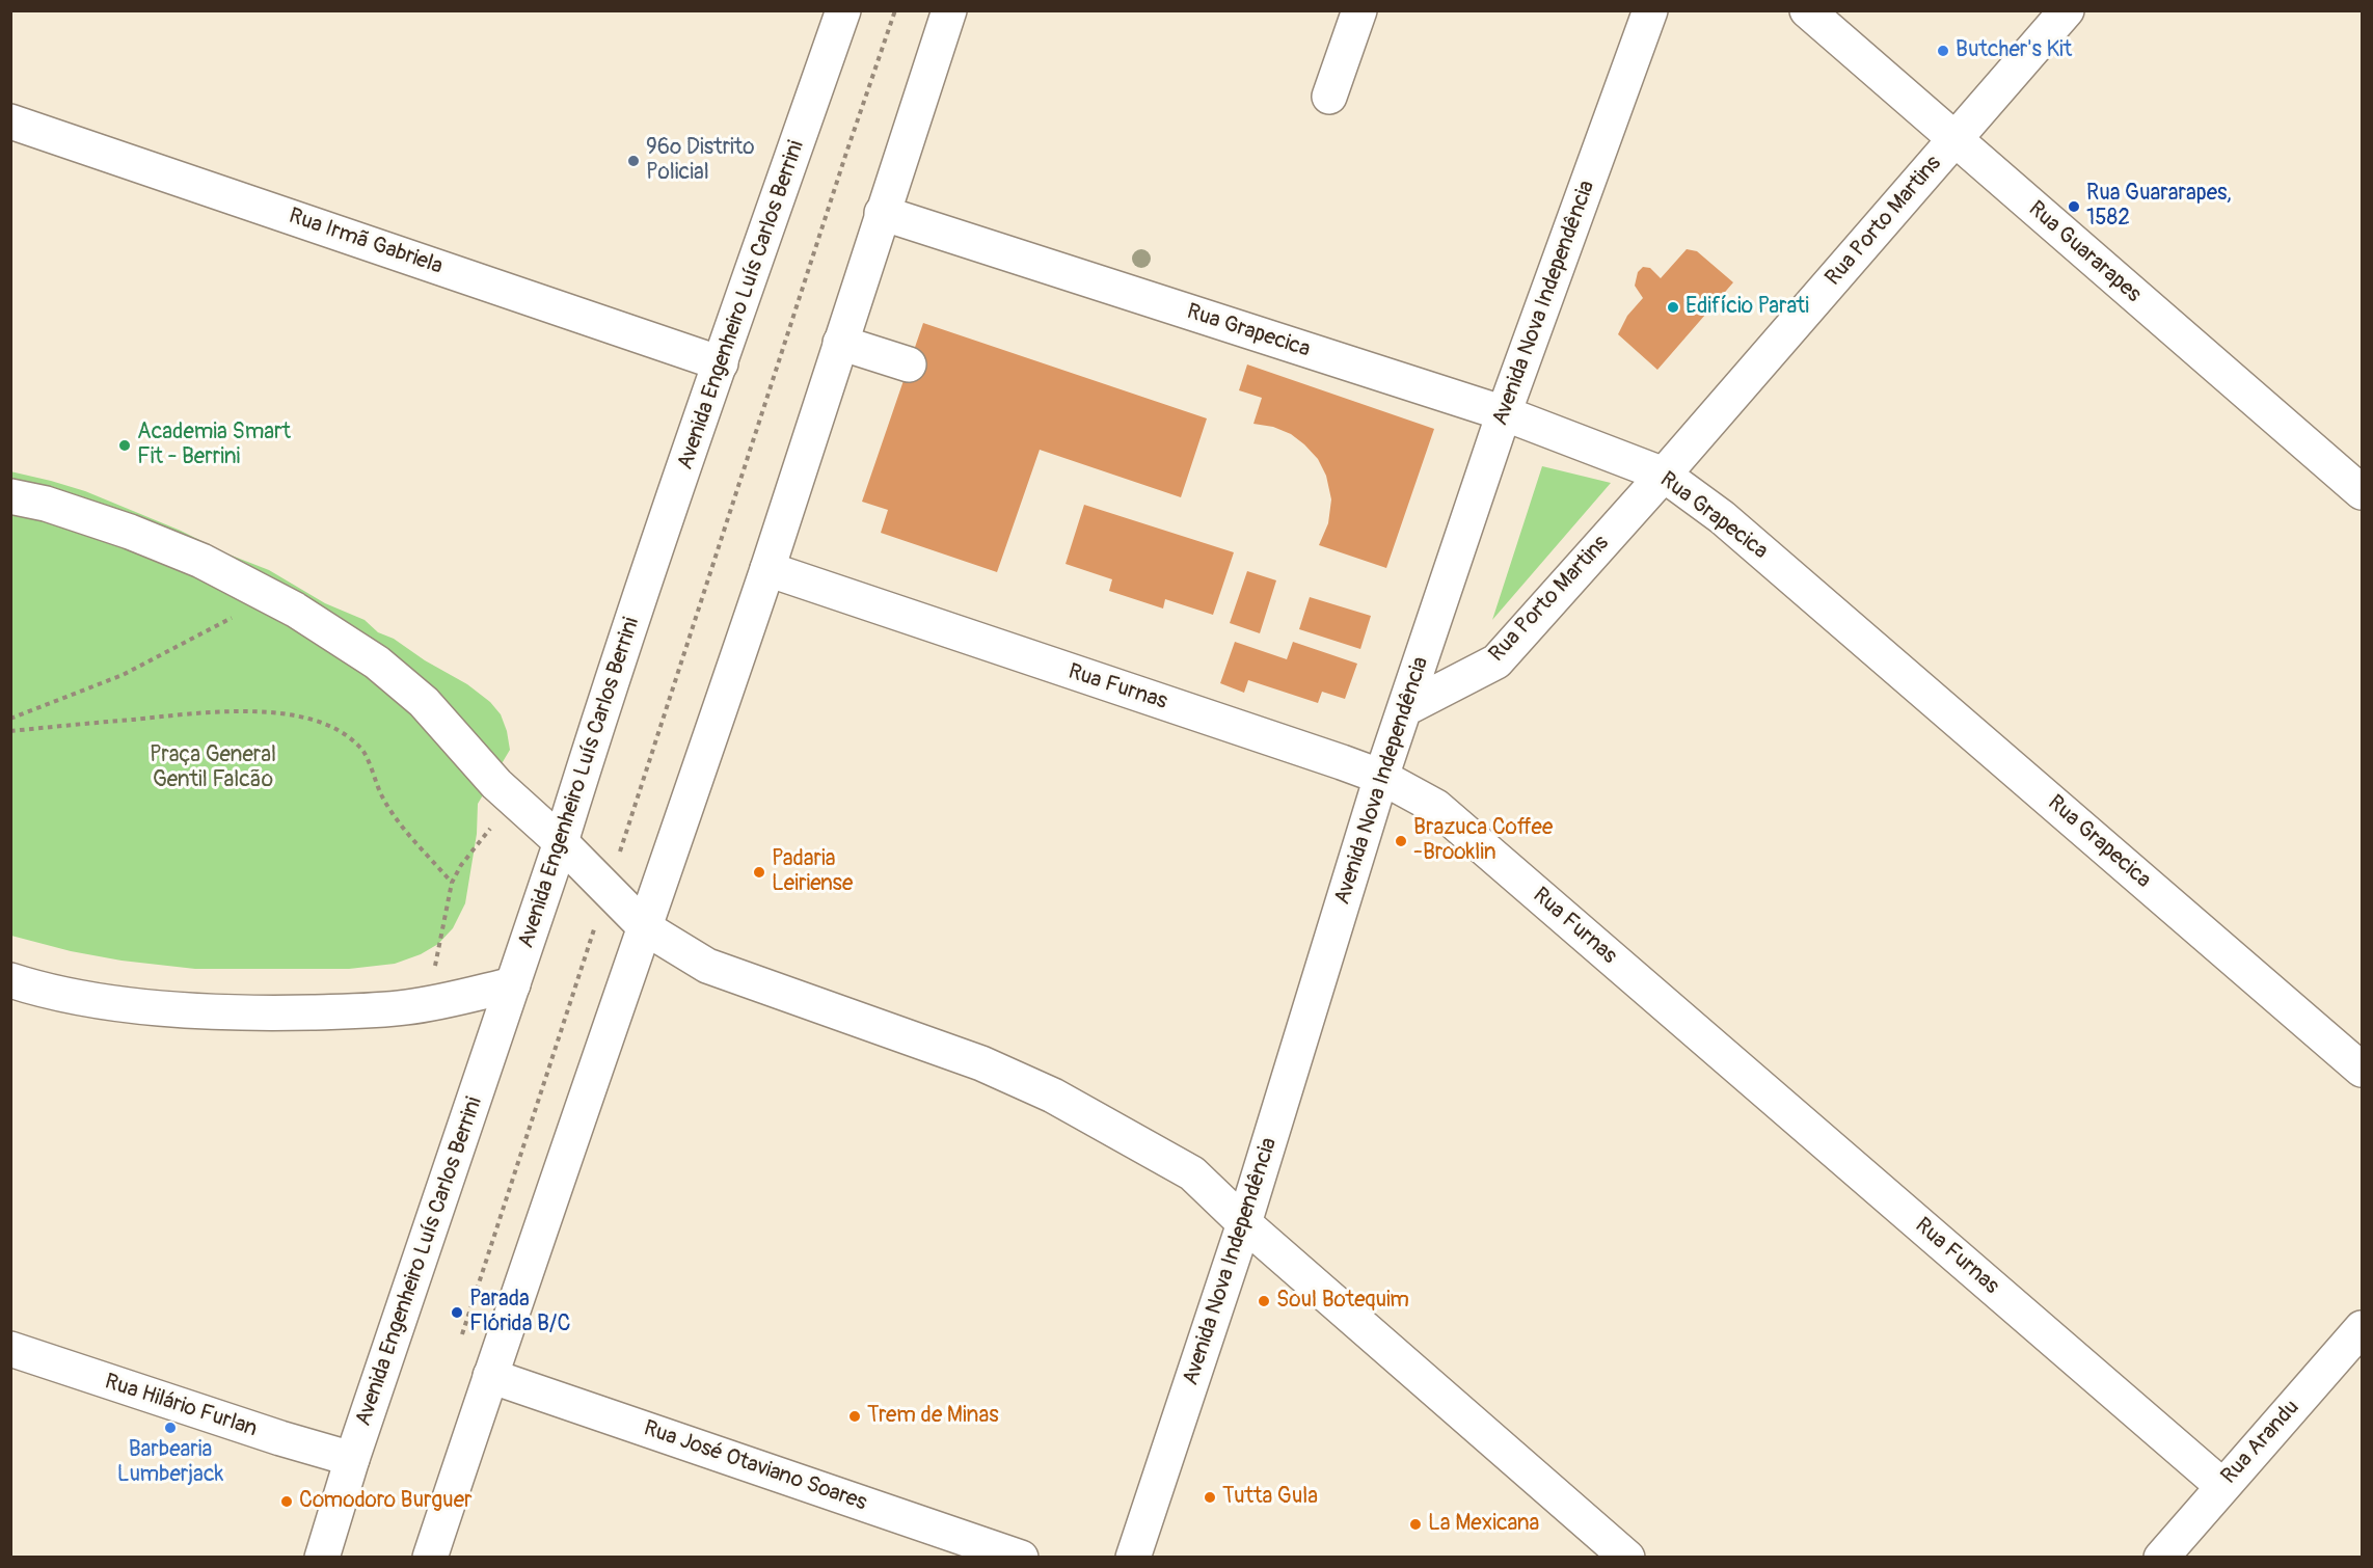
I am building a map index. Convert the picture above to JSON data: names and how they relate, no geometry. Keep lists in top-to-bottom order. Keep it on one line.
{"streets":{"street":["Rua Porto Martins","Rua Irmã Gabriela","Rua Guararapes","Avenida Nova Independência","Avenida Engenheiro Luís Carlos Berrini","Rua Grapecica","Rua Furnas","Rua Hilário Furlan","Rua Arandu","Rua José Otaviano Soares"]},"crossings":[["Rua Porto Martins","Rua Guararapes"],["Rua Porto Martins","Avenida Nova Independência"],["Rua Porto Martins","Rua Grapecica"],["Rua Irmã Gabriela","Avenida Engenheiro Luís Carlos Berrini"],["Avenida Nova Independência","Rua Grapecica"],["Avenida Nova Independência","Rua Furnas"],["Avenida Engenheiro Luís Carlos Berrini","Rua Hilário Furlan"],["Rua Furnas","Rua Arandu"]],"parks":["Praça General Gentil Falcão"],"places":["Butcher's Kit","96º Distrito Policial","Rua Guararapes, 1582","Edifício Parati","Academia Smart Fit - Berrini","Brazuca Coffee -Brooklin","Padaria Leiriense","Soul Botequim","Parada Flórida B/C","Trem de Minas","Barbearia Lumberjack","Tutta Gula","Comodoro Burguer","La Mexicana"]}
